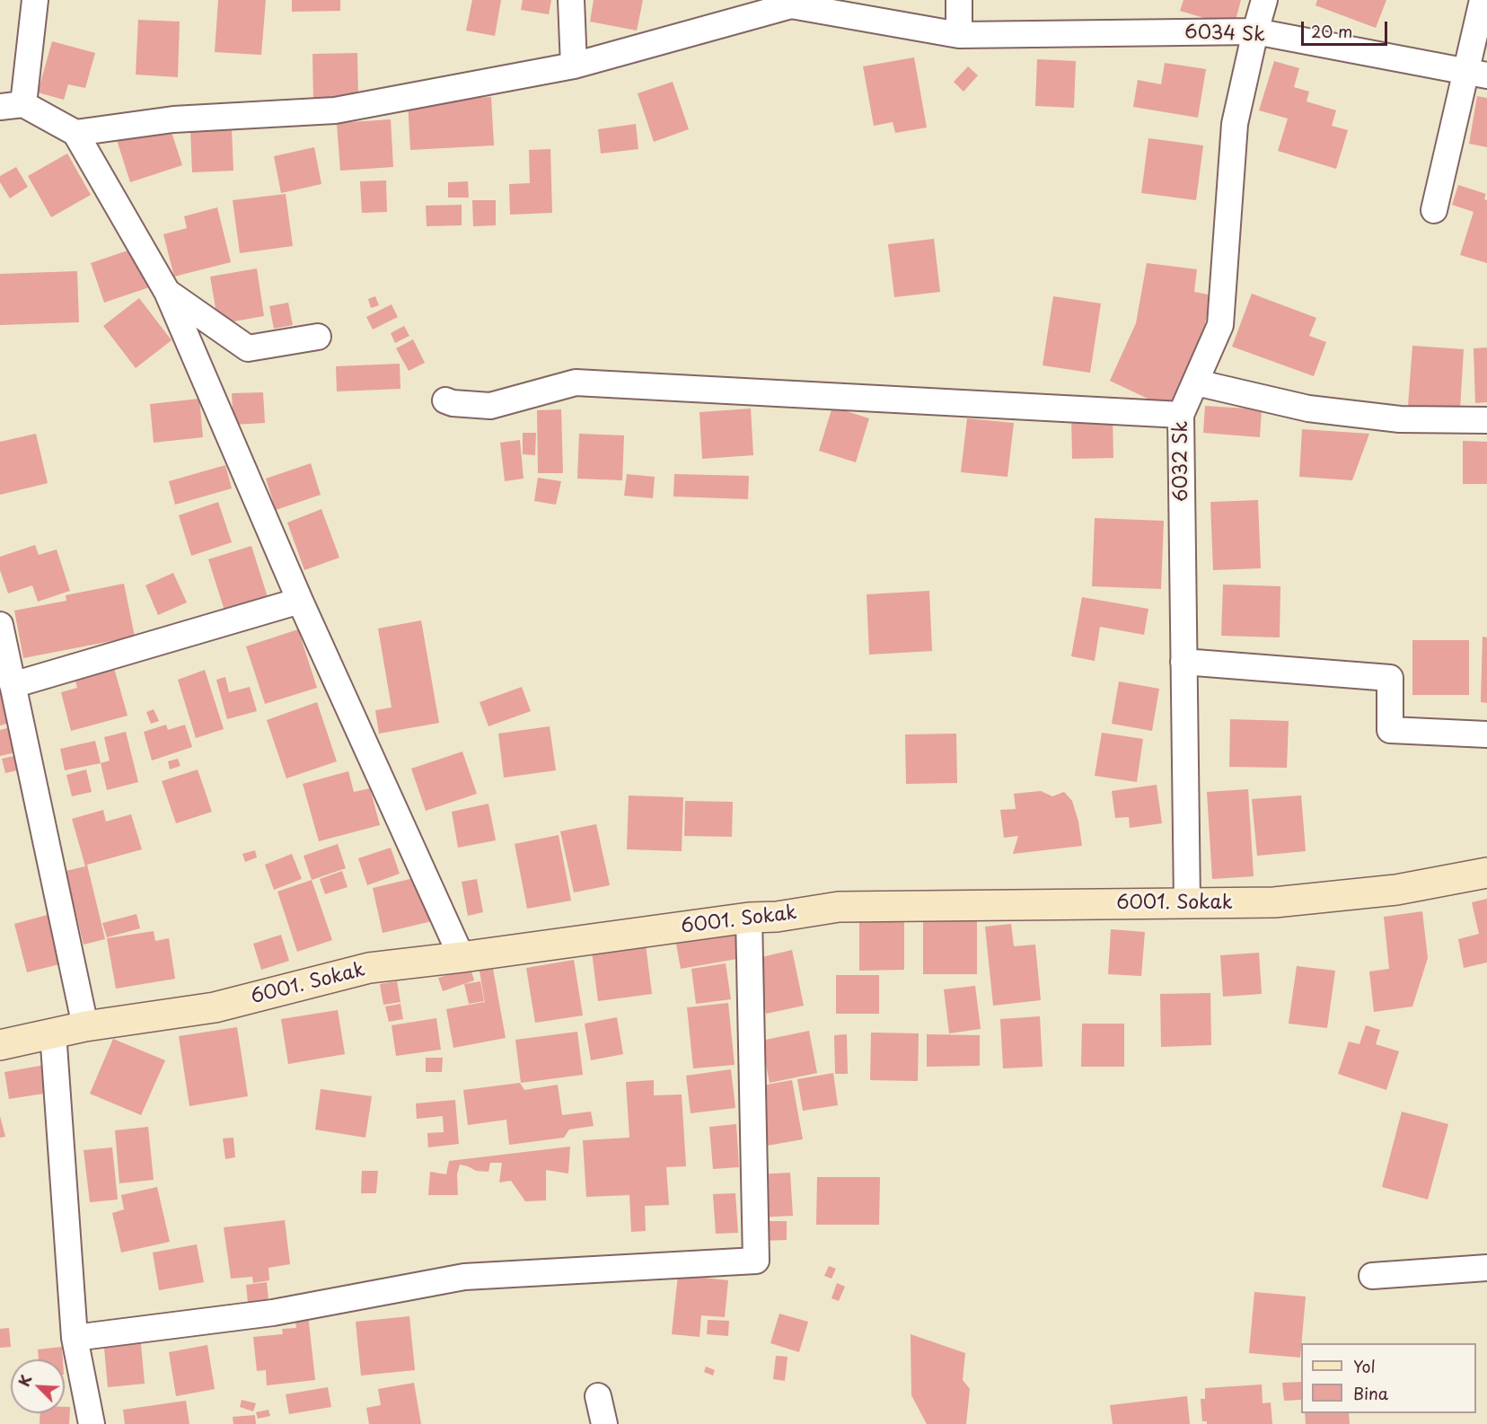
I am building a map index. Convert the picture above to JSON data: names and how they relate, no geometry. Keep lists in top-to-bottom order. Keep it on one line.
{"streets":{"street":["6034 Sk","6032 Sk","6001. Sokak"]},"crossings":[["6034 Sk","6032 Sk"],["6032 Sk","6001. Sokak"]],"legend":["Yol","Bina"],"scale_bar":"20 m","north":"top left"}
